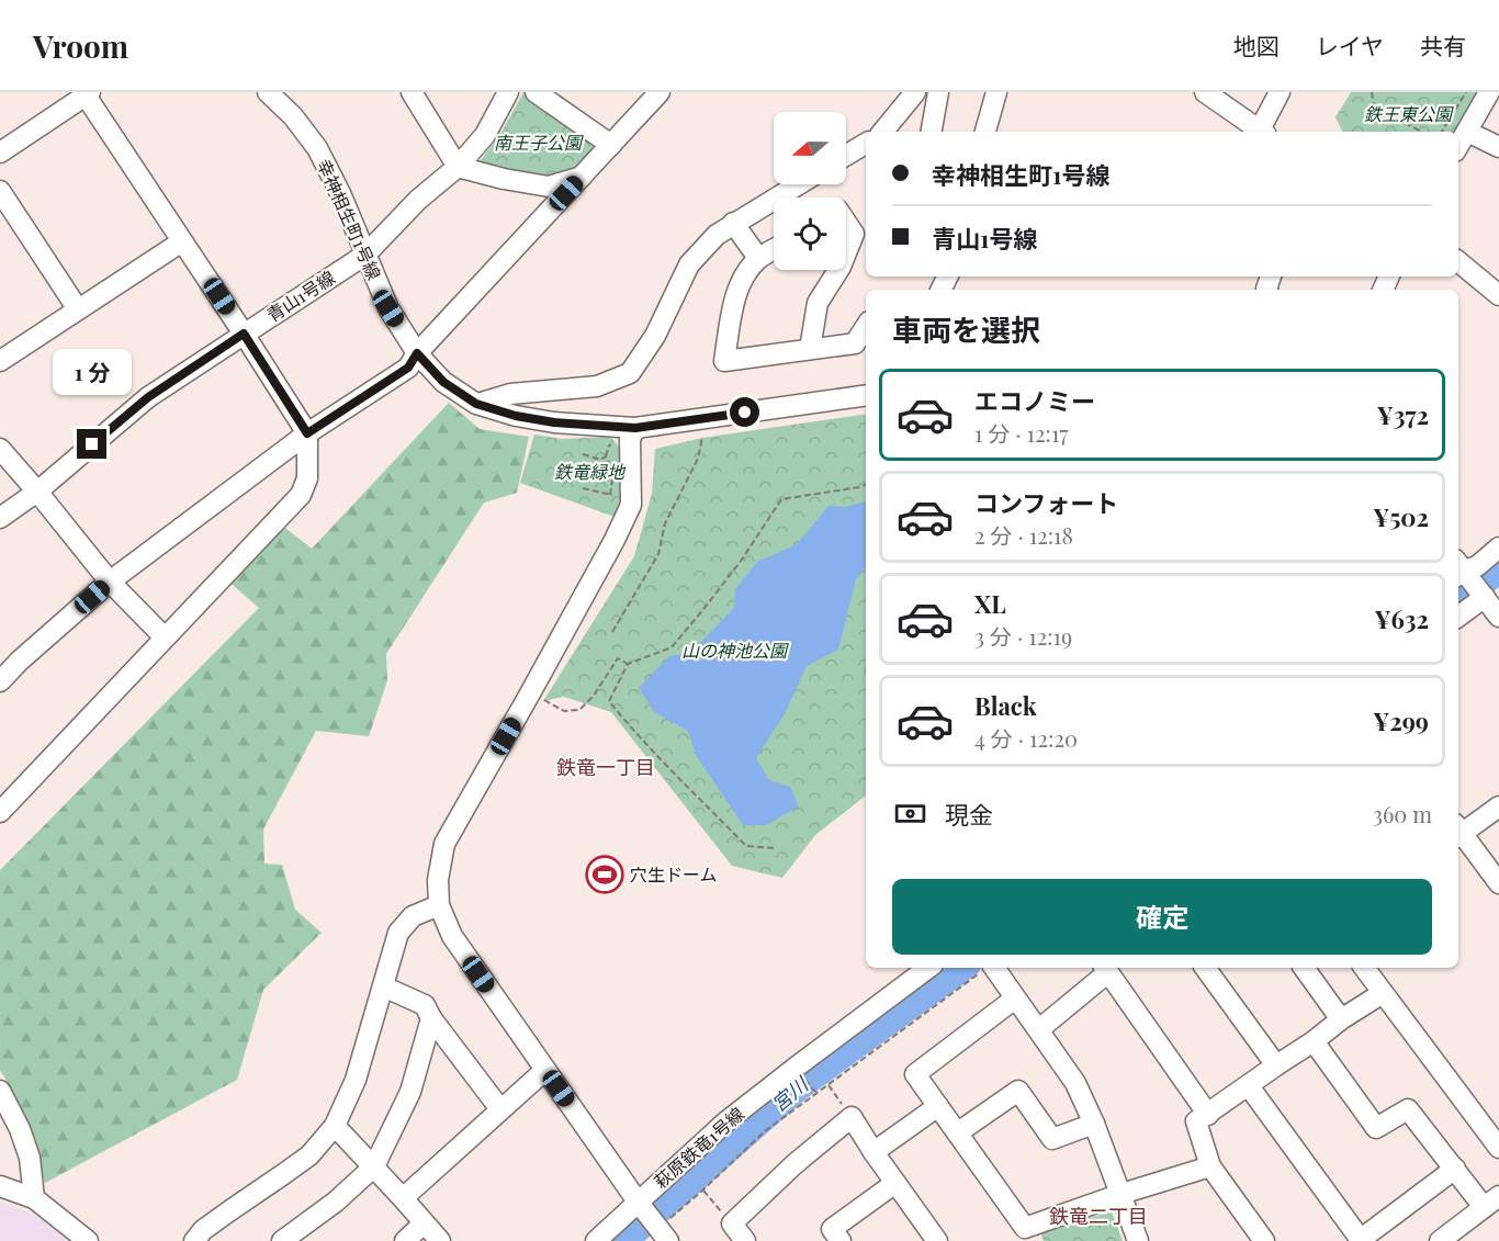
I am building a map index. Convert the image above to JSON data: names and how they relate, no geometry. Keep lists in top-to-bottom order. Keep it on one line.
{"streets":{"street":["幸神相生町1号線","青山1号線","萩原鉄竜1号線"]},"crossings":[["幸神相生町1号線","青山1号線"]],"districts":["鉄竜一丁目","鉄竜二丁目"],"water":["宮川"],"parks":["鉄王東公園","南王子公園","鉄竜緑地","山の神池公園"],"places":{"sports":["穴生ドーム"]},"north":"left","page":{"header":"Vroom","nav":["地図","レイヤ","共有"],"banner":["幸神相生町1号線","青山1号線"],"heading":"車両を選択","bubble":"1 分","list":[{"name":"エコノミー","note":"1 分 · 12:17","value":"¥372"},{"name":"コンフォート","note":"2 分 · 12:18","value":"¥502"},{"name":"XL","note":"3 分 · 12:19","value":"¥632"},{"name":"Black","note":"4 分 · 12:20","value":"¥299"}],"pay":["現金","360 m"],"buttons":"確定"}}
